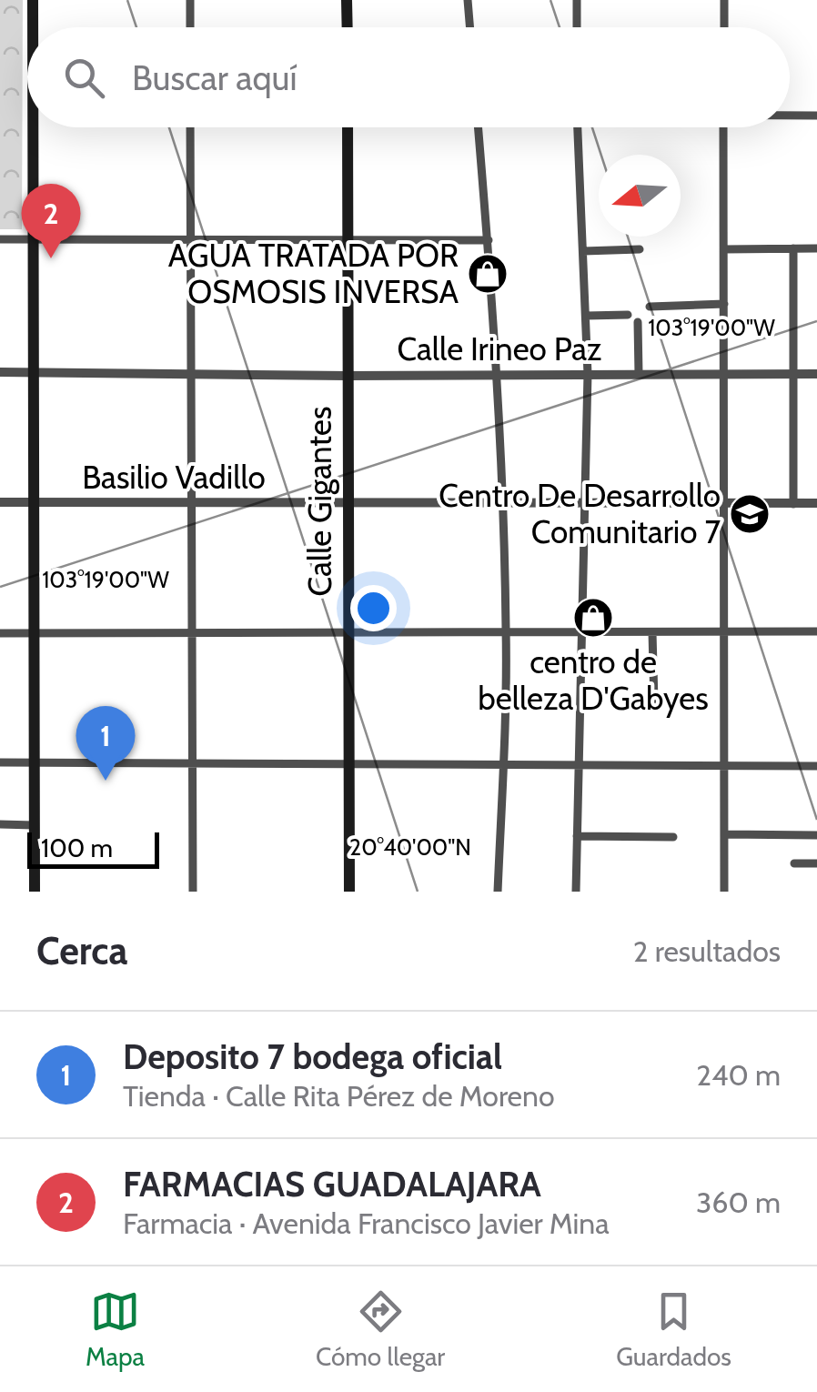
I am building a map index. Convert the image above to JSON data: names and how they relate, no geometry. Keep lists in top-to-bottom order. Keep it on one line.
{"streets":{"main road":["Calle Gigantes"],"street":["Calle Irineo Paz","Basilio Vadillo"]},"crossings":[["Calle Irineo Paz","Calle Gigantes"],["Basilio Vadillo","Calle Gigantes"]],"places":{"shop":["AGUA TRATADA POR OSMOSIS INVERSA","centro de belleza D'Gabyes"],"school or university":["Centro De Desarrollo Comunitario 7"]},"scale_bar":"100 m","north":"left","page":{"search":"Buscar aquí","pins":["2","1"],"scale":"100 m","heading":["Cerca","2 resultados"],"list":[{"mark":"1","name":"Deposito 7 bodega oficial","note":"Tienda · Calle Rita Pérez de Moreno","value":"240 m"},{"mark":"2","name":"FARMACIAS GUADALAJARA","note":"Farmacia · Avenida Francisco Javier Mina","value":"360 m"}],"nav":["Mapa","Cómo llegar","Guardados"]},"coordinates":["103°19'00\"W","20°40'00\"N"]}
